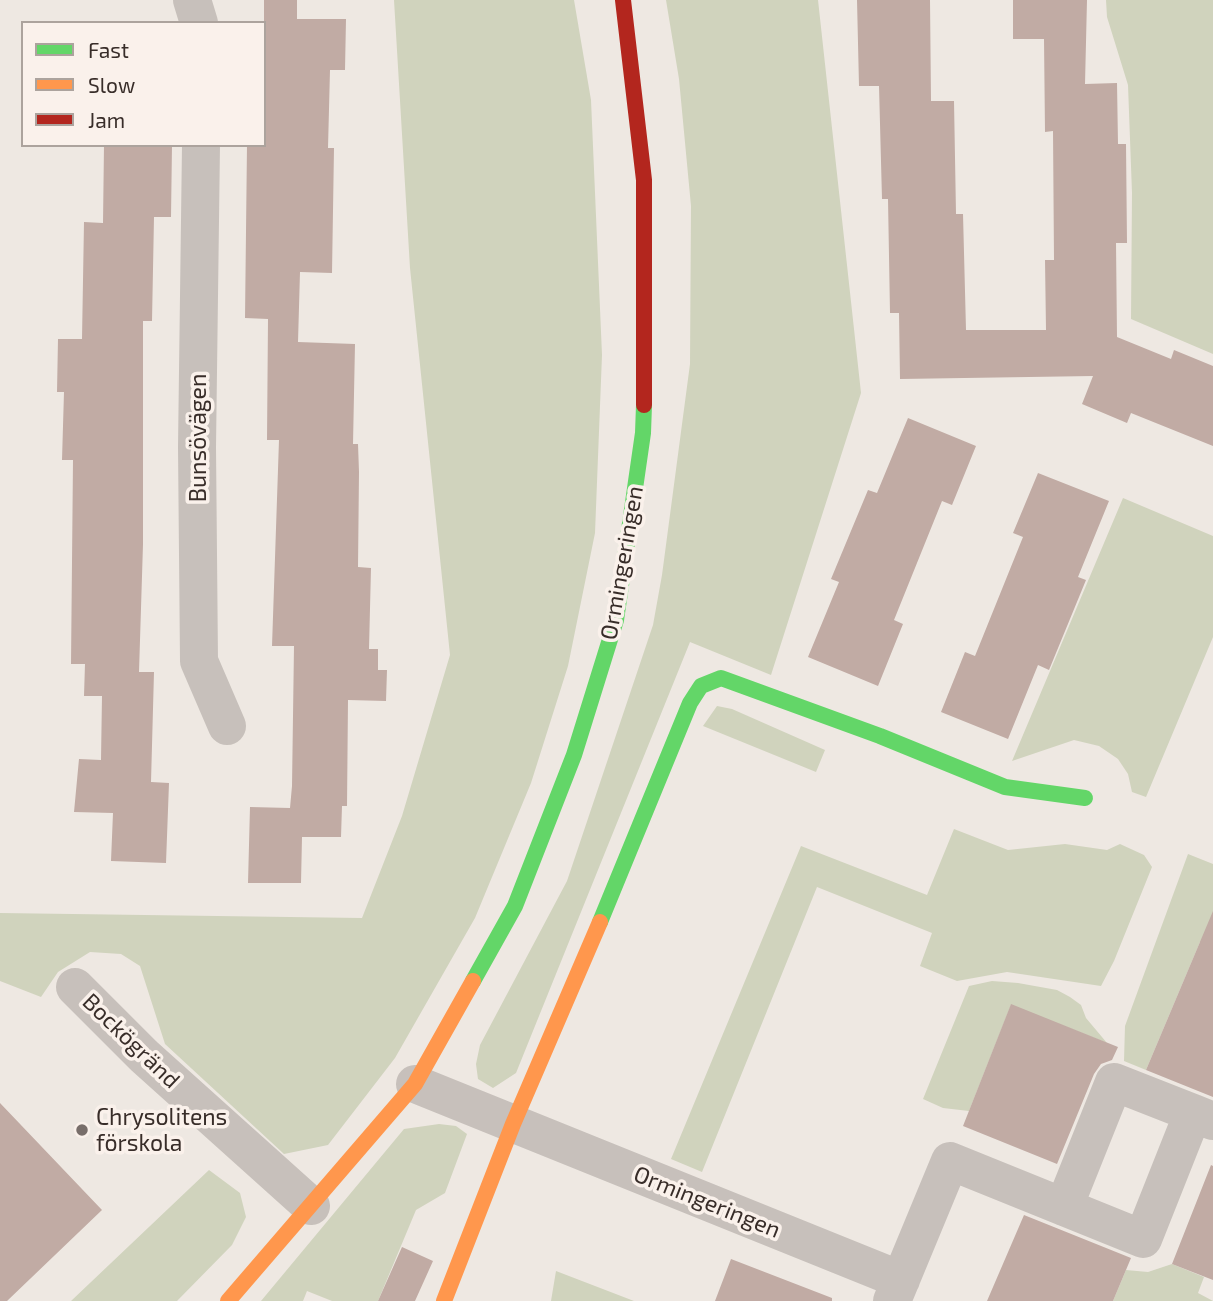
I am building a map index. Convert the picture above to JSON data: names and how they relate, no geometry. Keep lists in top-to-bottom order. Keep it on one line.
{"streets":{"street":["Bunsövägen","Ormingeringen","Bockögränd"]},"crossings":[["Ormingeringen","Bockögränd"]],"places":["Chrysolitens förskola"],"legend":["Fast","Slow","Jam"]}
